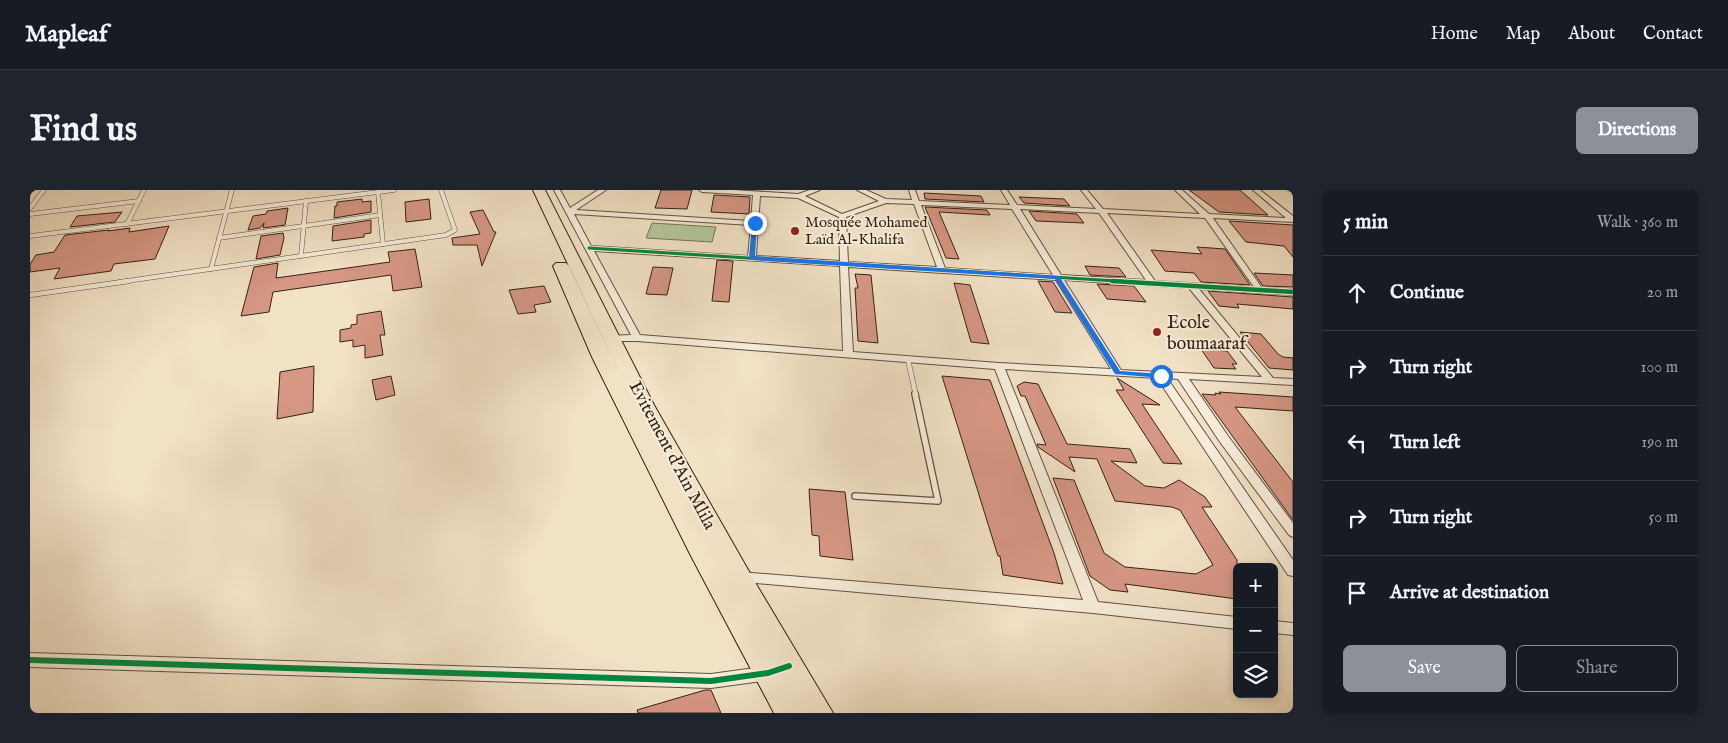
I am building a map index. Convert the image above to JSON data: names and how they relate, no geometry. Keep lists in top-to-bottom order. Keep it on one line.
{"streets":{"highway":["Evitement d'Ain Mlila"]},"places":["Mosquée Mohamed Laïd Al-Khalifa","Ecole boumaaraf"],"page":{"header":"Mapleaf","nav":["Home","Map","About","Contact"],"buttons":["Directions",["Save","Share"]],"title":"Find us","heading":["5 min","Walk · 360 m"],"list":[["Continue","20 m"],["Turn right","100 m"],["Turn left","190 m"],["Turn right","50 m"],"Arrive at destination"],"map_buttons":["+","−"]}}
